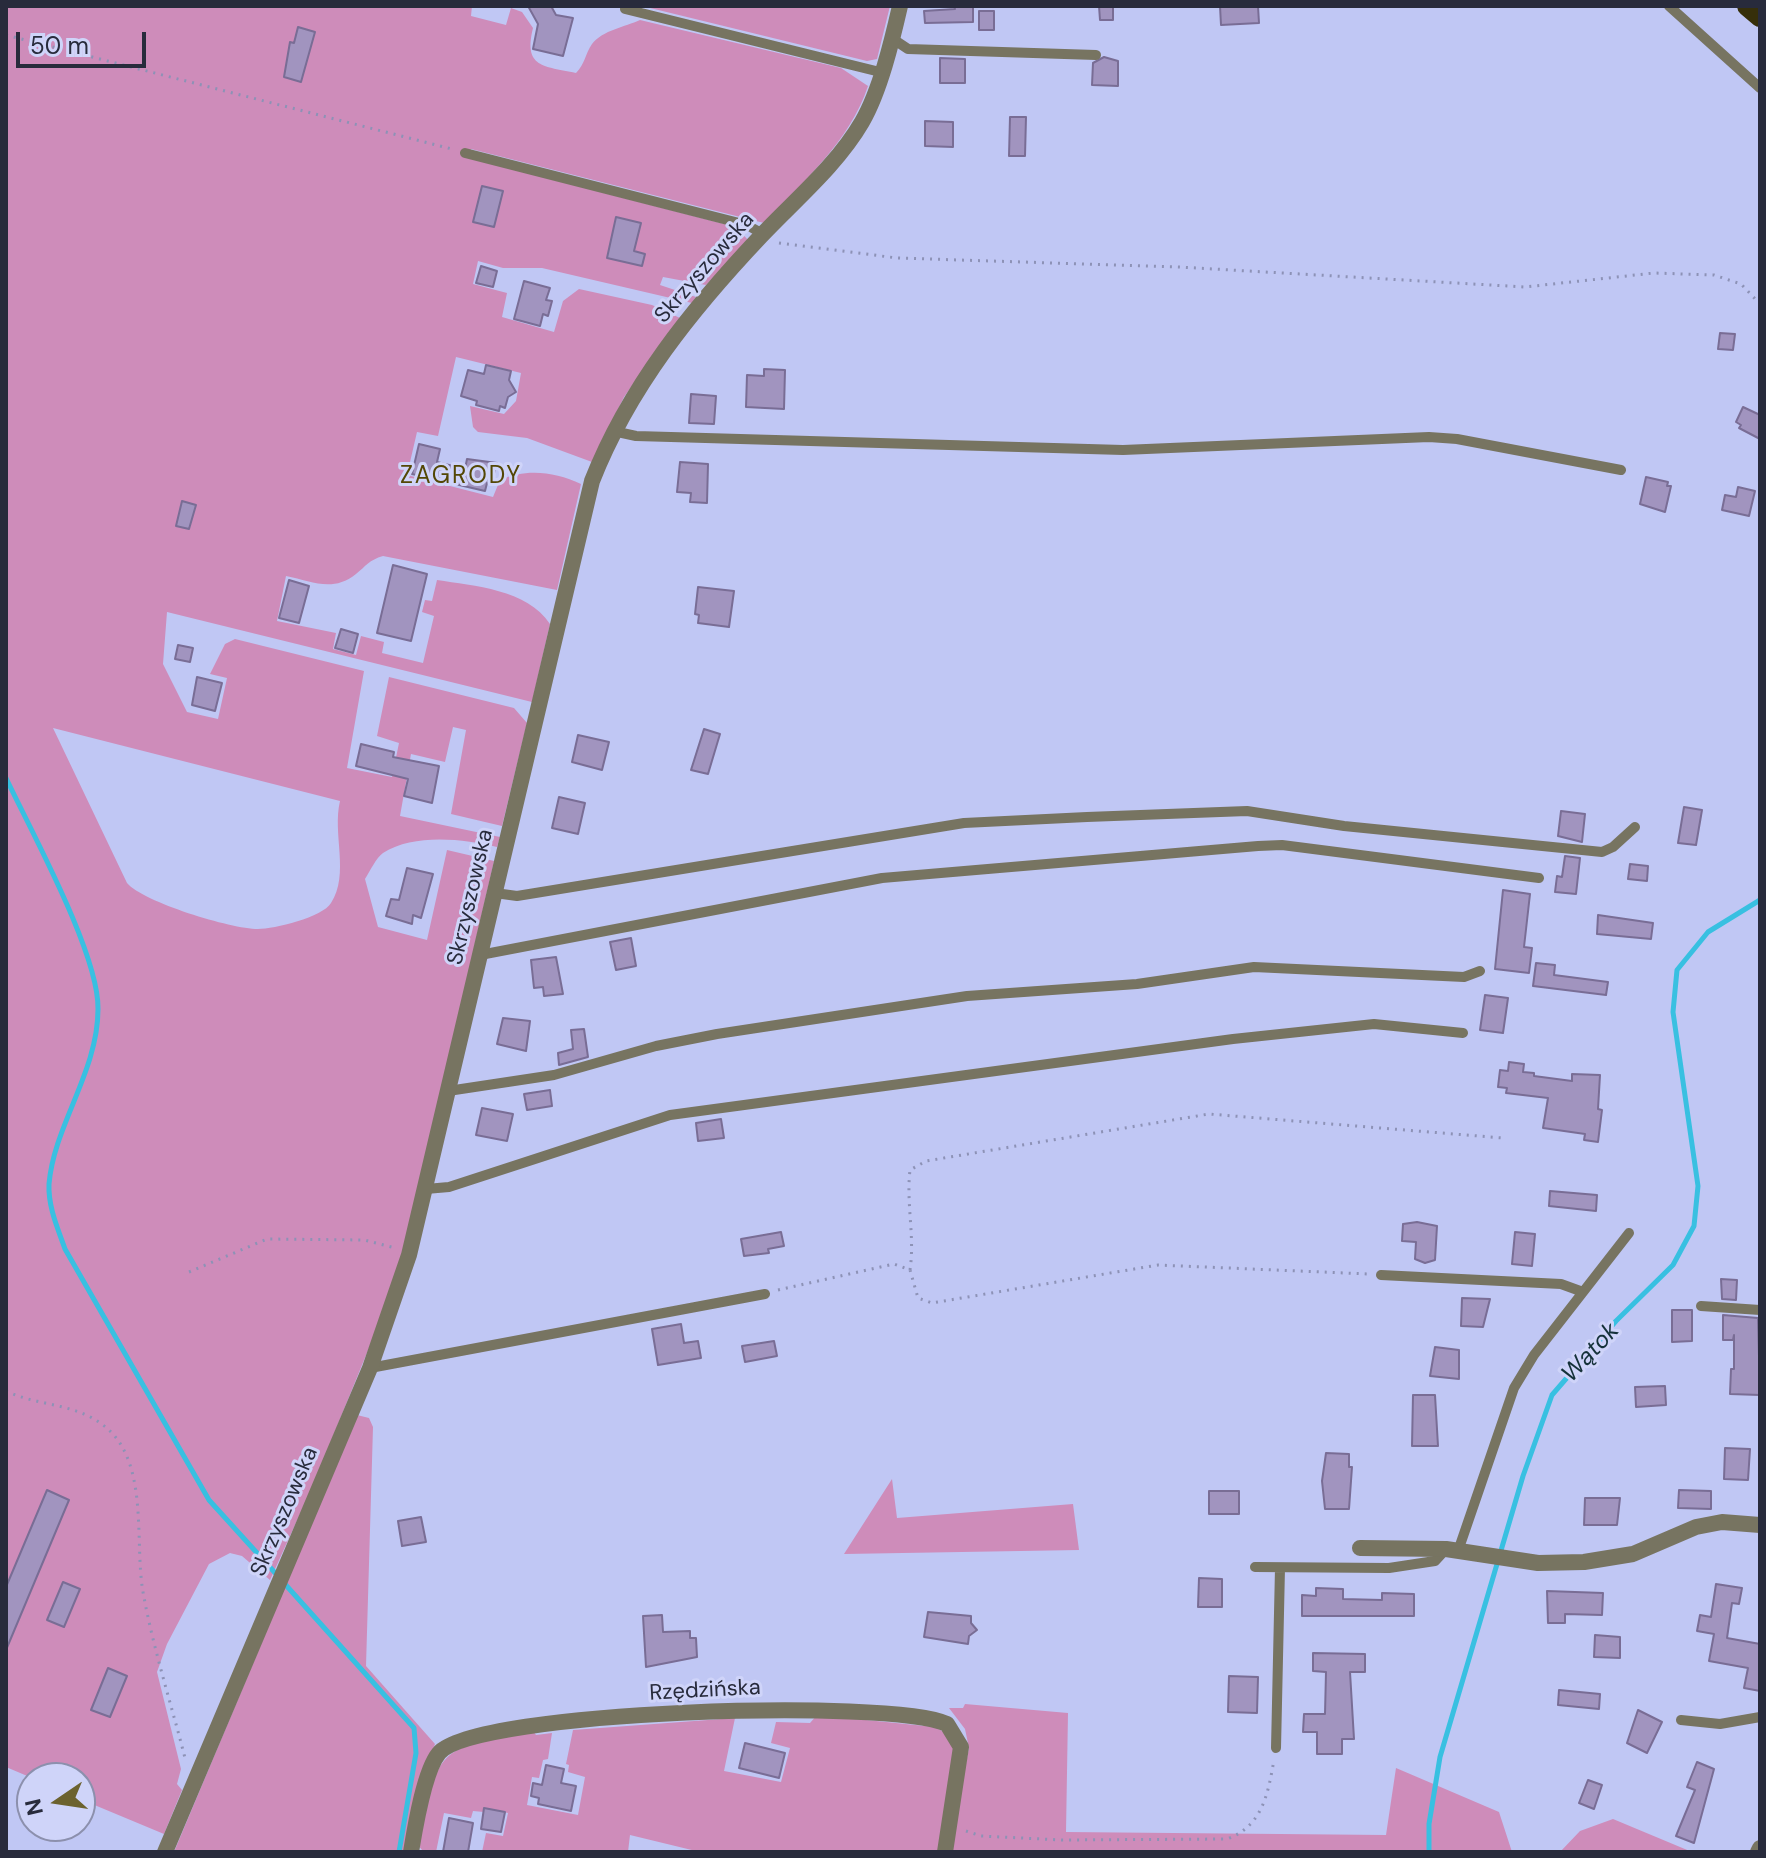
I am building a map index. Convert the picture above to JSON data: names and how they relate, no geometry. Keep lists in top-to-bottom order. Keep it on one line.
{"streets":{"street":["Skrzyszowska","Rzędzińska"]},"districts":["ZAGRODY"],"water":["Wątok"],"scale_bar":"50 m","north":"left"}
